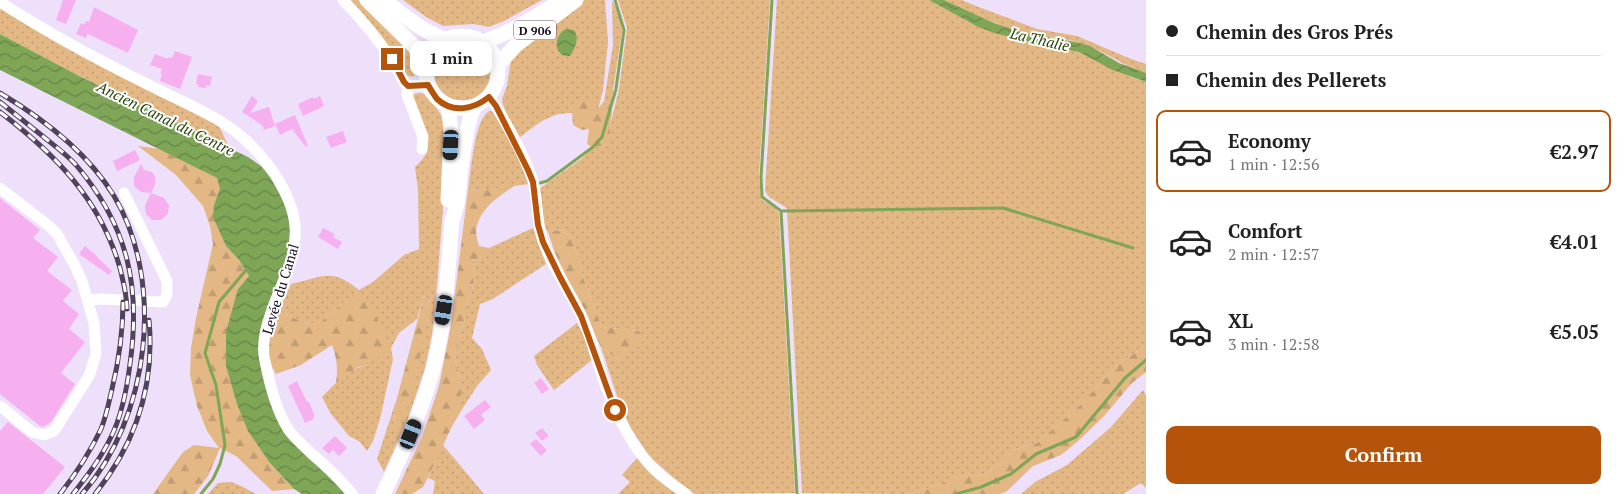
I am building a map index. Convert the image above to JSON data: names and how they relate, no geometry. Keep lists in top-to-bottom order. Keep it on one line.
{"streets":{"main road":["D 906"],"street":["Levée du Canal"]},"water":["La Thalie","Ancien Canal du Centre"],"page":{"banner":["Chemin des Gros Prés","Chemin des Pellerets"],"bubble":"1 min","list":[{"name":"Economy","note":"1 min · 12:56","value":"€2.97"},{"name":"Comfort","note":"2 min · 12:57","value":"€4.01"},{"name":"XL","note":"3 min · 12:58","value":"€5.05"}],"buttons":"Confirm"}}
